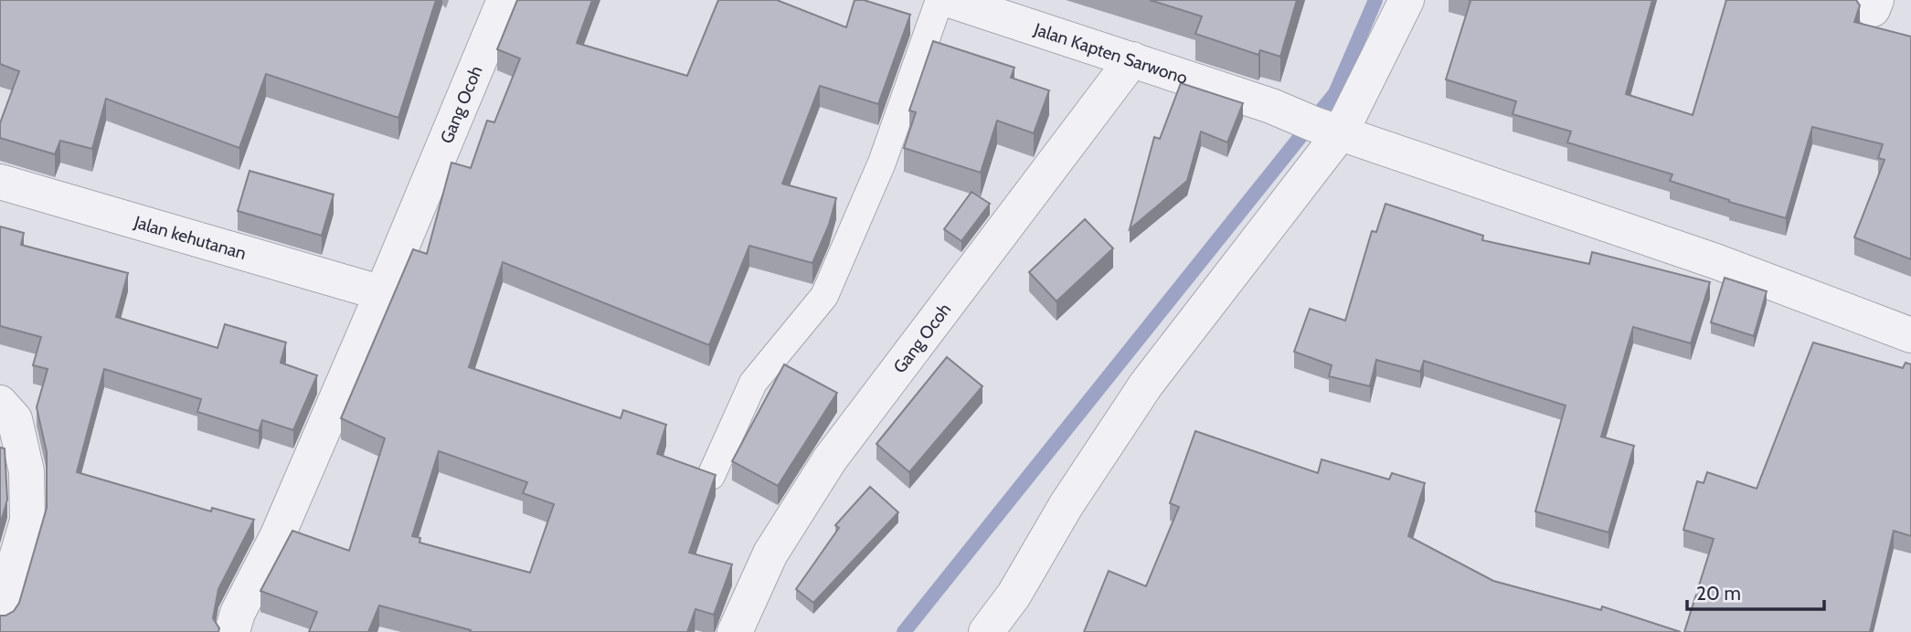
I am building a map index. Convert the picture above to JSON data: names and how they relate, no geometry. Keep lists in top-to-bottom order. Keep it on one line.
{"streets":{"street":["Jalan Kapten Sarwono","Gang Ocoh","Jalan kehutanan"]},"crossings":[["Jalan Kapten Sarwono","Gang Ocoh"],["Gang Ocoh","Jalan kehutanan"]],"scale_bar":"20 m"}
